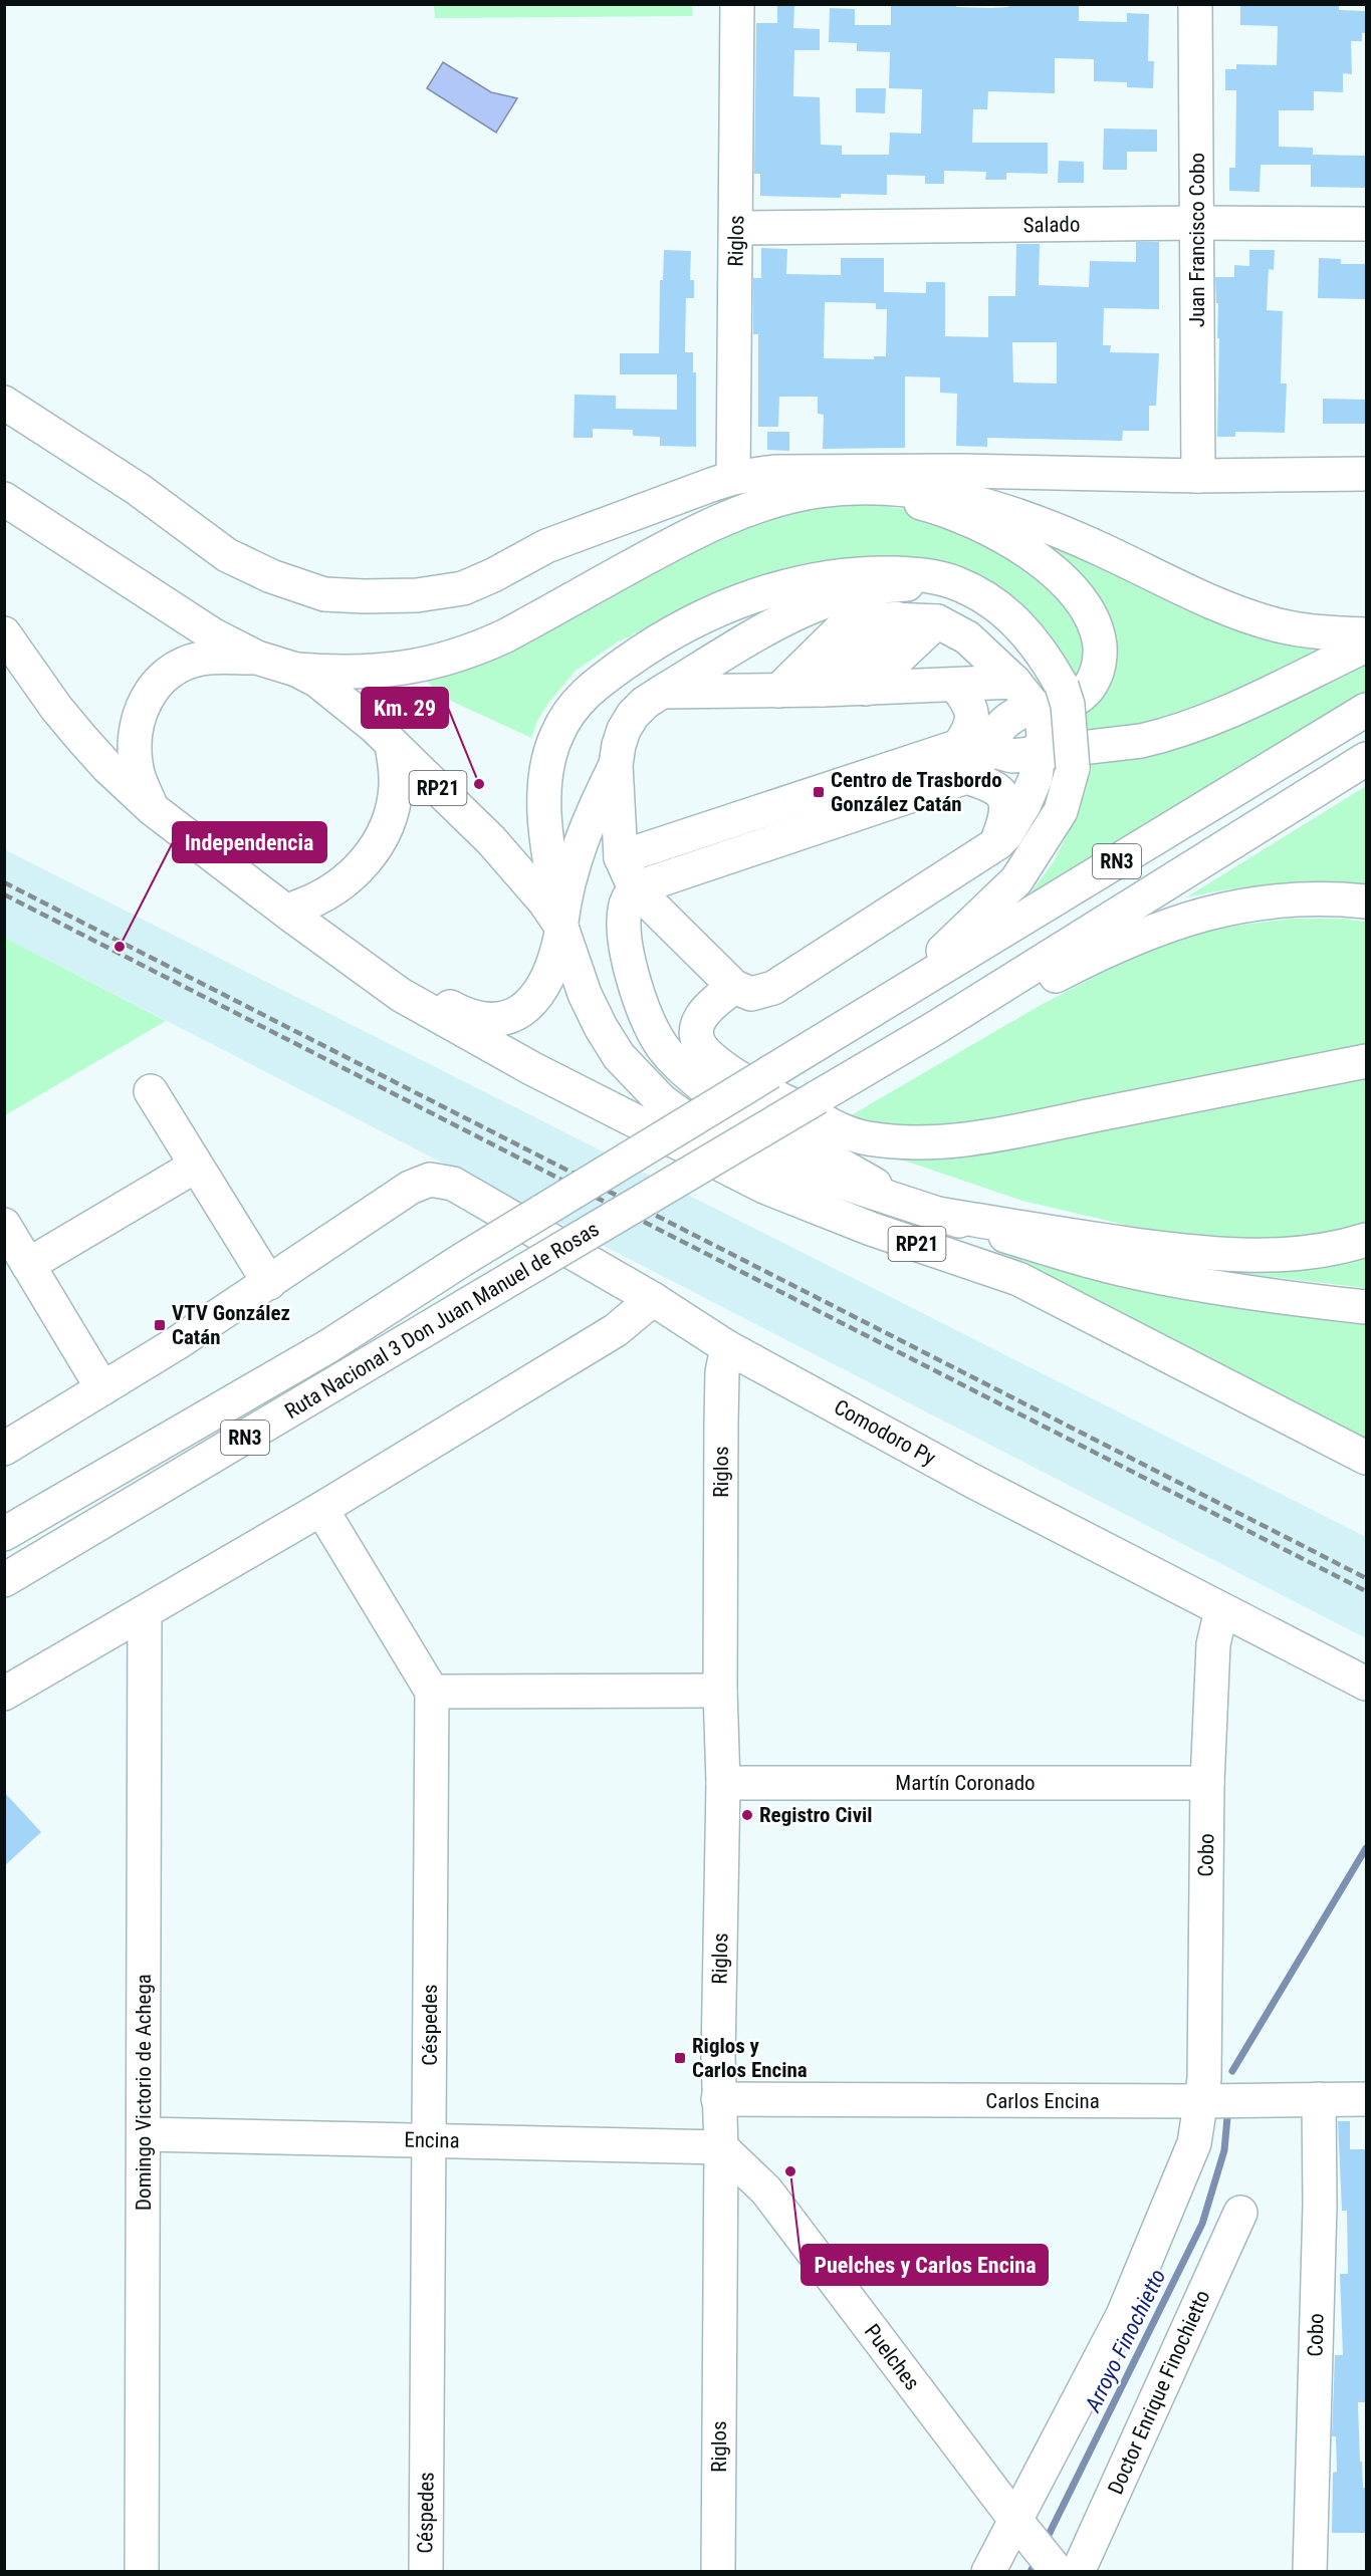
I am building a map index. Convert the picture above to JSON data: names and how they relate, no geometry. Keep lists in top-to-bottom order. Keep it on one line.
{"streets":{"main road":["Salado","Juan Francisco Cobo","Riglos","RP21","RN3","Ruta Nacional 3 Don Juan Manuel de Rosas","Comodoro Py","Martín Coronado","Cobo","Céspedes","Domingo Victorio de Achega","Carlos Encina","Encina","Puelches","Doctor Enrique Finochietto"]},"crossings":[["Salado","Juan Francisco Cobo"],["Salado","Riglos"],["Riglos","Comodoro Py"],["Riglos","Martín Coronado"],["Riglos","Carlos Encina"],["Riglos","Encina"],["Riglos","Puelches"],["RN3","Ruta Nacional 3 Don Juan Manuel de Rosas"],["Comodoro Py","Cobo"],["Martín Coronado","Cobo"],["Cobo","Carlos Encina"],["Céspedes","Encina"],["Domingo Victorio de Achega","Encina"],["Encina","Puelches"],["Puelches","Doctor Enrique Finochietto"]],"water":["Arroyo Finochietto"],"places":{"other":["Km. 29","Independencia","Registro Civil","Puelches y Carlos Encina"],"transit":["Centro de Trasbordo González Catán","VTV González Catán","Riglos y Carlos Encina"]}}
